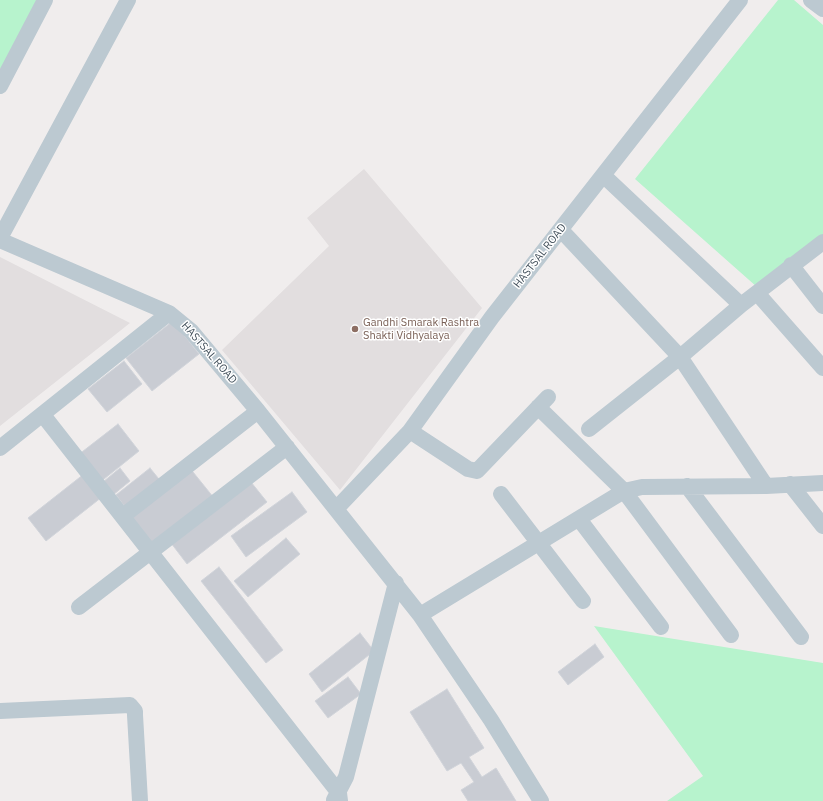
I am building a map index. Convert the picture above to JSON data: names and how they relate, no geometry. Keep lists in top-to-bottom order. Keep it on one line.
{"streets":{"street":["HASTSAL ROAD"]},"places":["Gandhi Smarak Rashtra Shakti Vidhyalaya"]}
